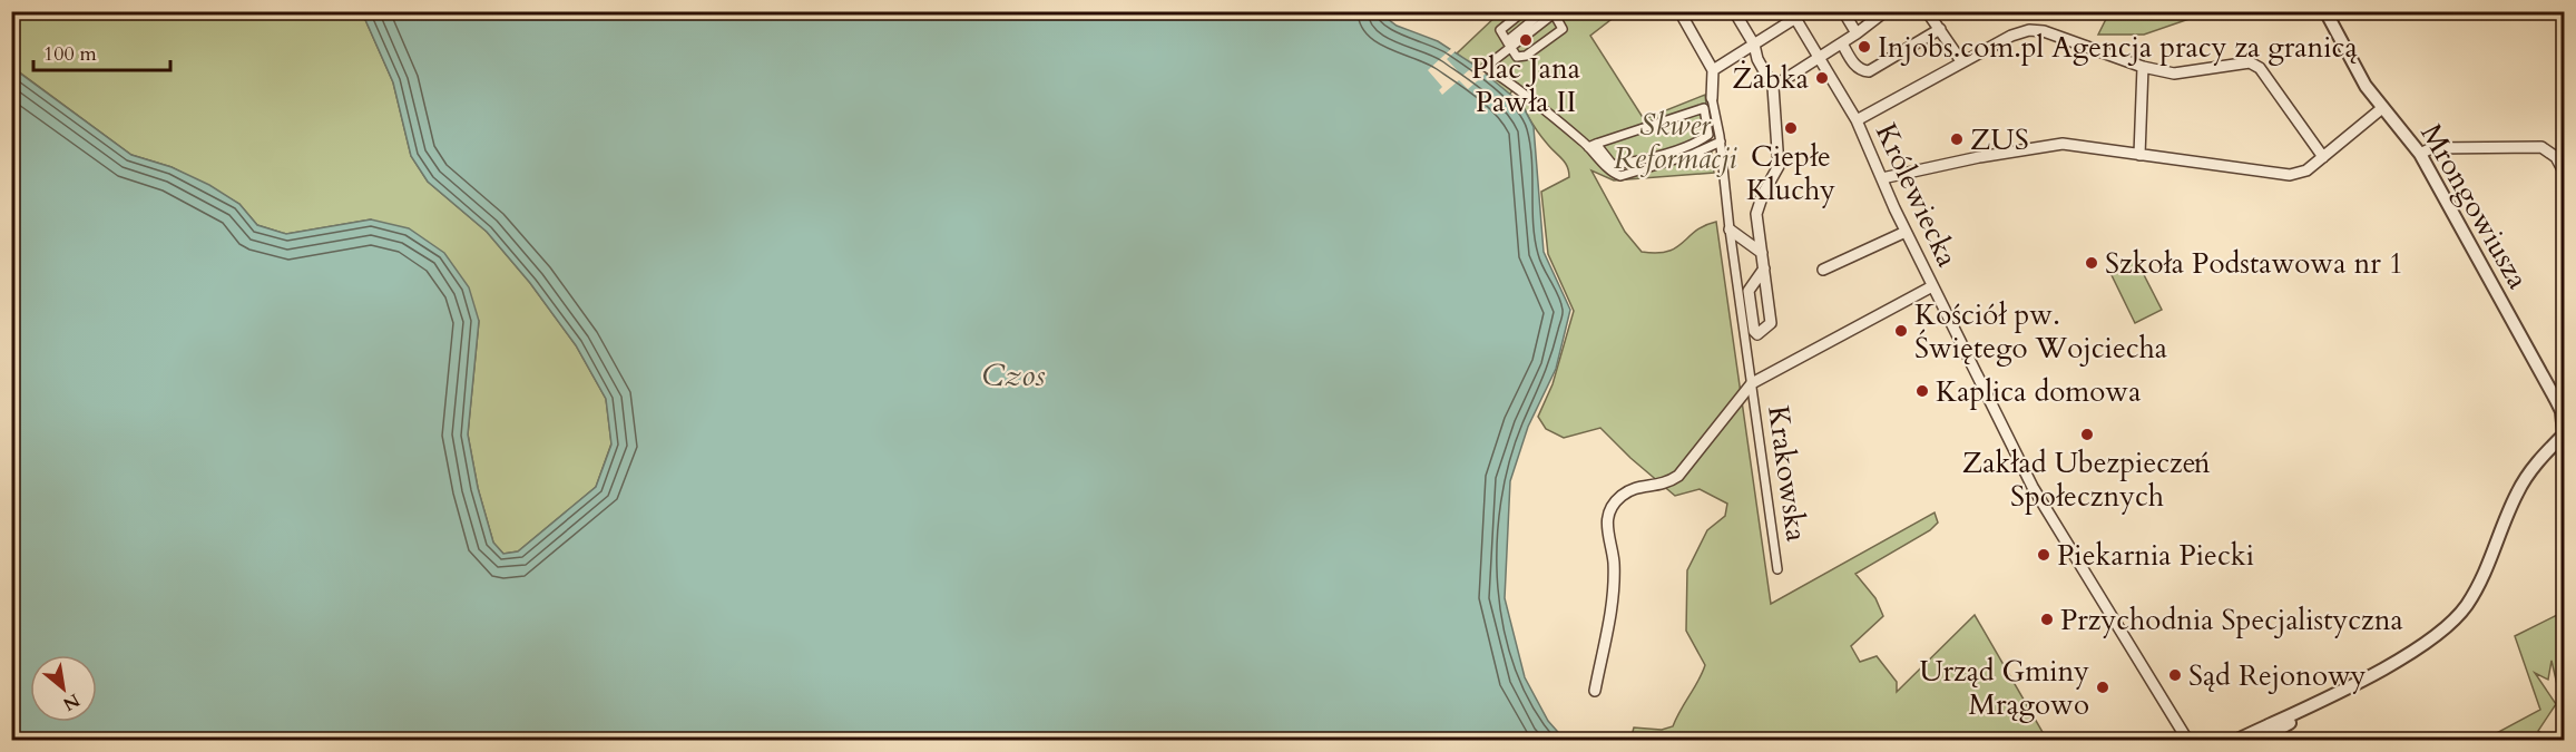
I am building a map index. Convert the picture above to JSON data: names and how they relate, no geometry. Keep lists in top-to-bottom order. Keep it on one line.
{"streets":{"street":["Królewiecka","Mrongowiusza","Krakowska"]},"water":["Czos"],"parks":["Skwer Reformacji"],"places":["Plac Jana Pawła II","Injobs.com.pl Agencja pracy za granicą","Żabka","Ciepłe Kluchy","ZUS","Szkoła Podstawowa nr 1","Kościół pw. Świętego Wojciecha","Kaplica domowa","Zakład Ubezpieczeń Społecznych","Piekarnia Piecki","Przychodnia Specjalistyczna","Sąd Rejonowy","Urząd Gminy Mrągowo"],"scale_bar":"100 m","north":"bottom right"}
